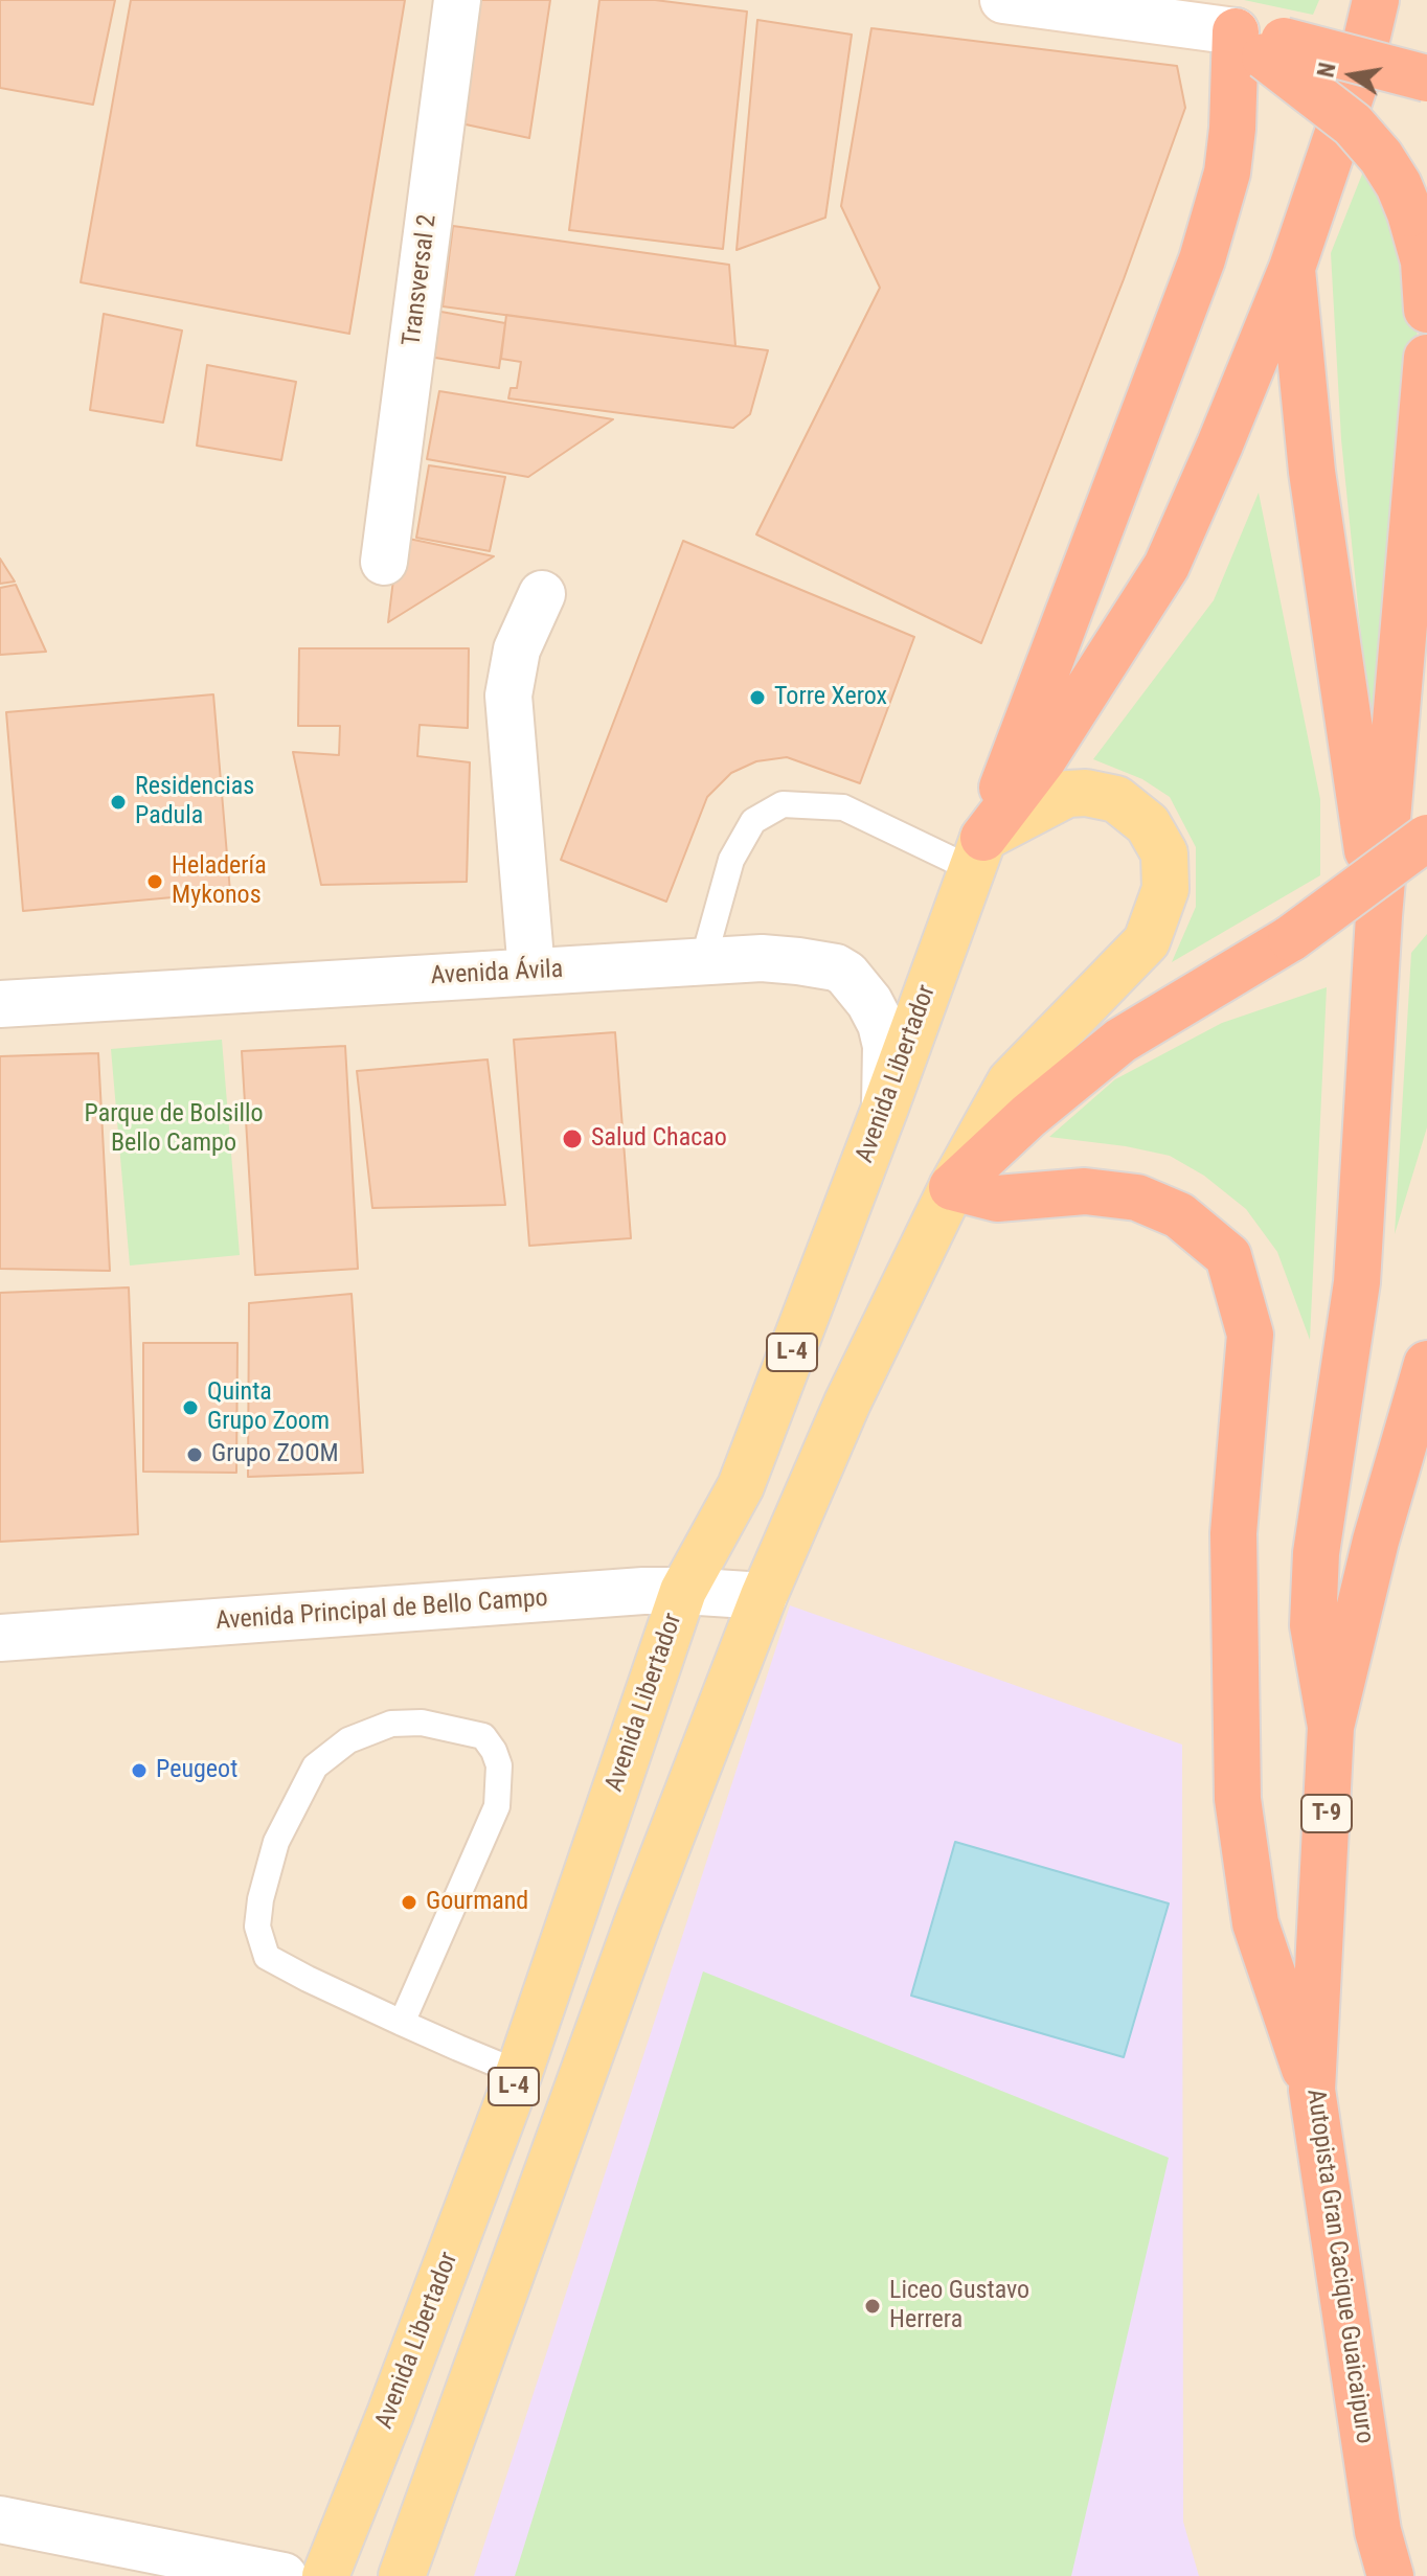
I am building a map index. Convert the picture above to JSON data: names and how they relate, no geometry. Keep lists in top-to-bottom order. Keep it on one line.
{"streets":{"highway":["T-9","Autopista Gran Cacique Guaicaipuro"],"main road":["Avenida Libertador","L-4"],"street":["Transversal 2","Avenida Ávila","Avenida Principal de Bello Campo"]},"crossings":[["Avenida Ávila","Avenida Libertador"],["Avenida Libertador","Avenida Principal de Bello Campo"],["L-4","Avenida Principal de Bello Campo"]],"parks":["Parque de Bolsillo Bello Campo"],"places":["Torre Xerox","Residencias Padula","Heladería Mykonos","Salud Chacao","Quinta Grupo Zoom","Grupo ZOOM","Peugeot","Gourmand","Liceo Gustavo Herrera"],"north":"left"}
